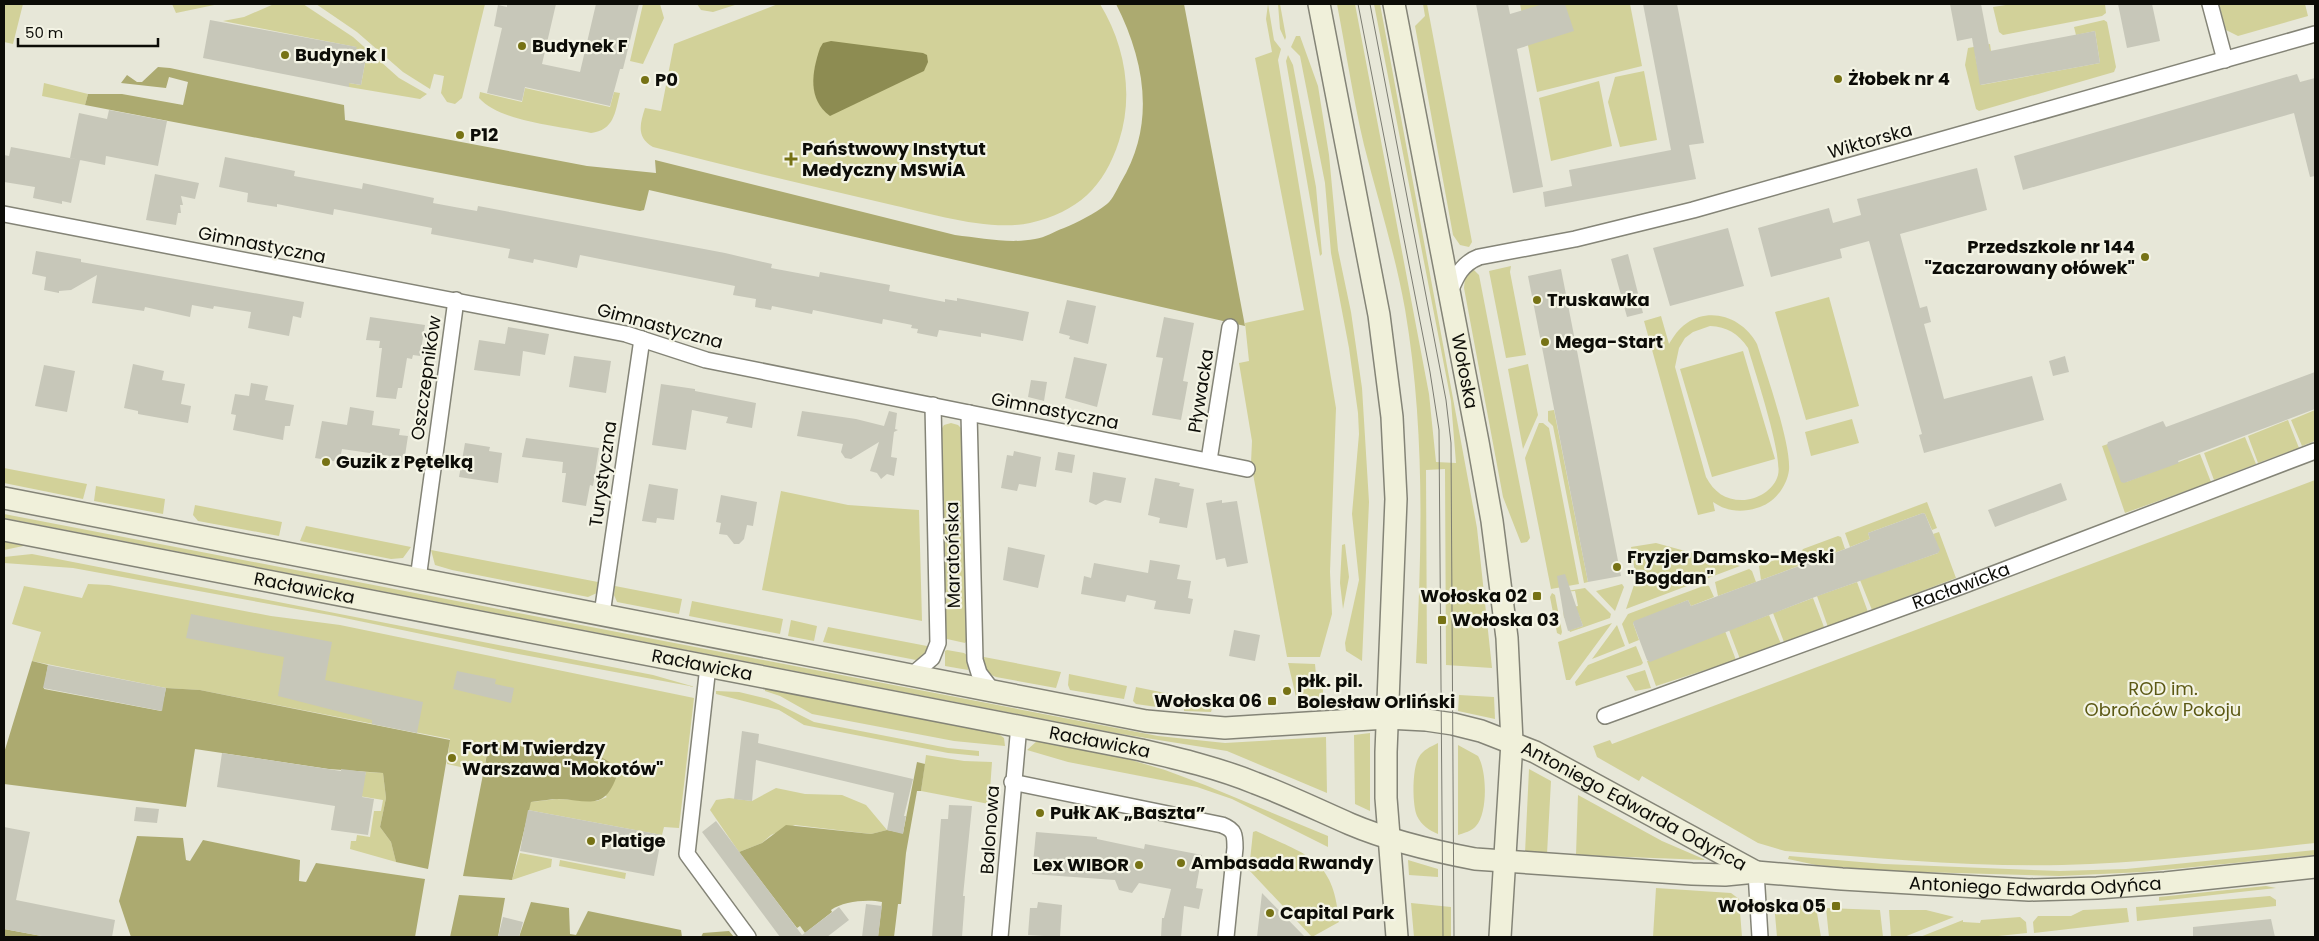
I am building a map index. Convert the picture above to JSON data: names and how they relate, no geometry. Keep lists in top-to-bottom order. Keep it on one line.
{"streets":{"main road":["Wołoska","Racławicka","Antoniego Edwarda Odyńca"],"street":["Wiktorska","Gimnastyczna","Oszczepników","Pływacka","Turystyczna","Maratońska","Balonowa"]},"crossings":[["Wiktorska","Wołoska"],["Gimnastyczna","Oszczepników"],["Gimnastyczna","Pływacka"],["Gimnastyczna","Turystyczna"],["Gimnastyczna","Maratońska"],["Wołoska","Racławicka"],["Wołoska","Antoniego Edwarda Odyńca"],["Oszczepników","Racławicka"],["Turystyczna","Racławicka"],["Maratońska","Racławicka"],["Racławicka","Antoniego Edwarda Odyńca"],["Racławicka","Balonowa"]],"parks":["ROD im. Obrońców Pokoju"],"places":{"other":["Budynek F","Budynek I","Żłobek nr 4","P0","P12","Przedszkole nr 144 \"Zaczarowany ołówek\"","Truskawka","Mega-Start","Guzik z Pętelką","Fryzjer Damsko-Męski \"Bogdan\"","płk. pil. Bolesław Orliński","Fort M Twierdzy Warszawa \"Mokotów\"","Pułk AK „Baszta”","Platige","Ambasada Rwandy","Lex WIBOR","Capital Park"],"health":["Państwowy Instytut Medyczny MSWiA"],"transit":["Wołoska 02","Wołoska 03","Wołoska 06","Wołoska 05"]},"scale_bar":"50 m"}
